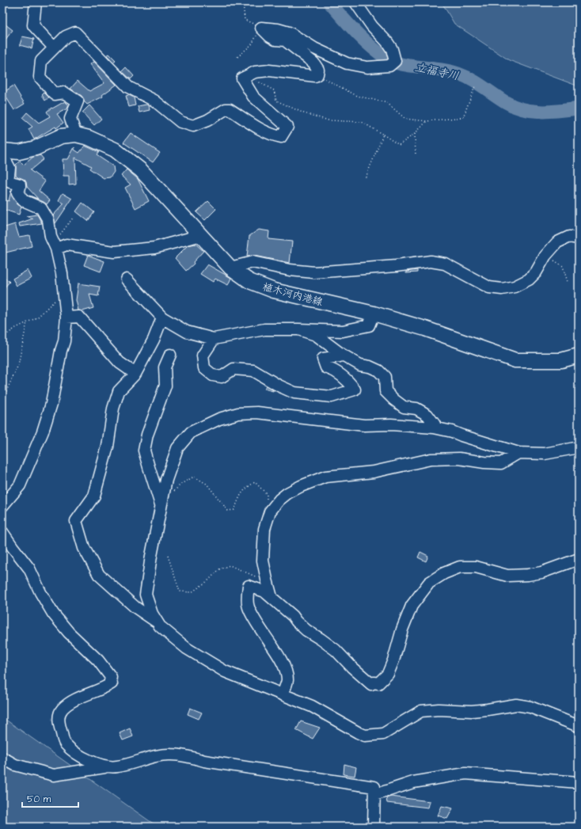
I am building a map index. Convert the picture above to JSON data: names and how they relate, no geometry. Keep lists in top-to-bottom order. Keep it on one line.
{"streets":{"main road":["植木河内港線"]},"water":["立福寺川"],"scale_bar":"50 m"}
